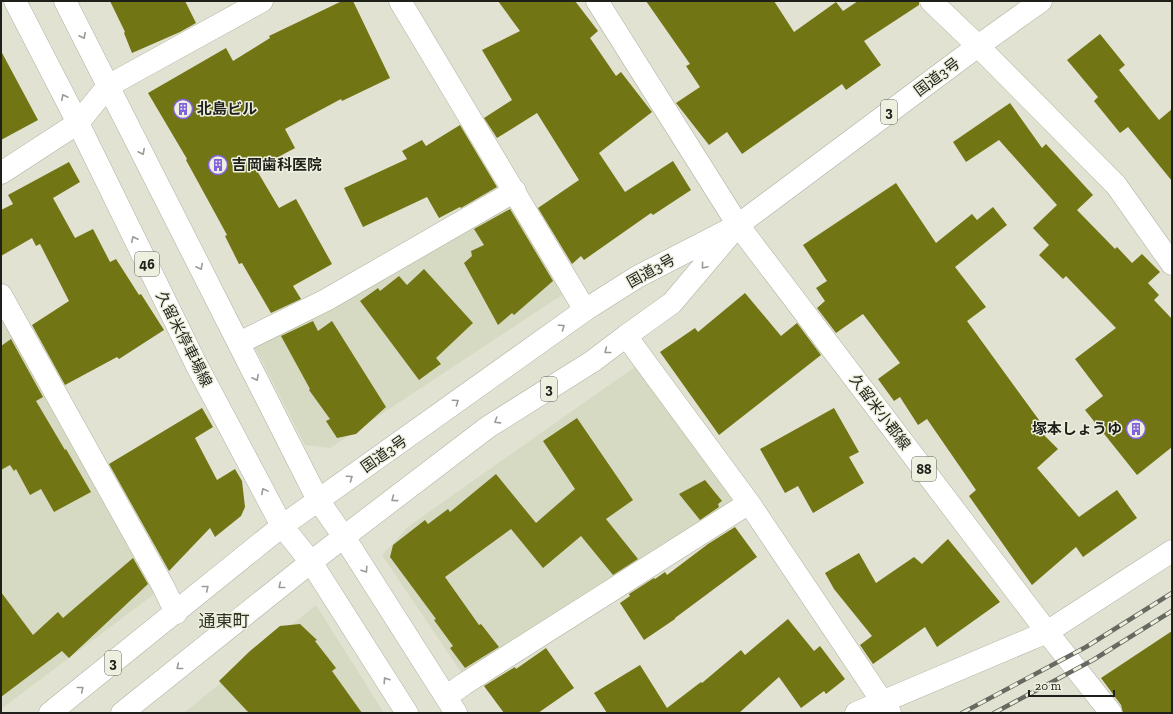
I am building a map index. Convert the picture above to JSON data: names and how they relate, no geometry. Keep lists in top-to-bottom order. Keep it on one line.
{"streets":{"main road":["国道3号","3","46","久留米停車場線","久留米小郡線","88"]},"crossings":[["国道3号","久留米停車場線"],["国道3号","久留米小郡線"]],"districts":["通東町"],"places":{"building":["北島ビル","吉岡歯科医院","塚本しょうゆ"]},"scale_bar":"20 m"}
